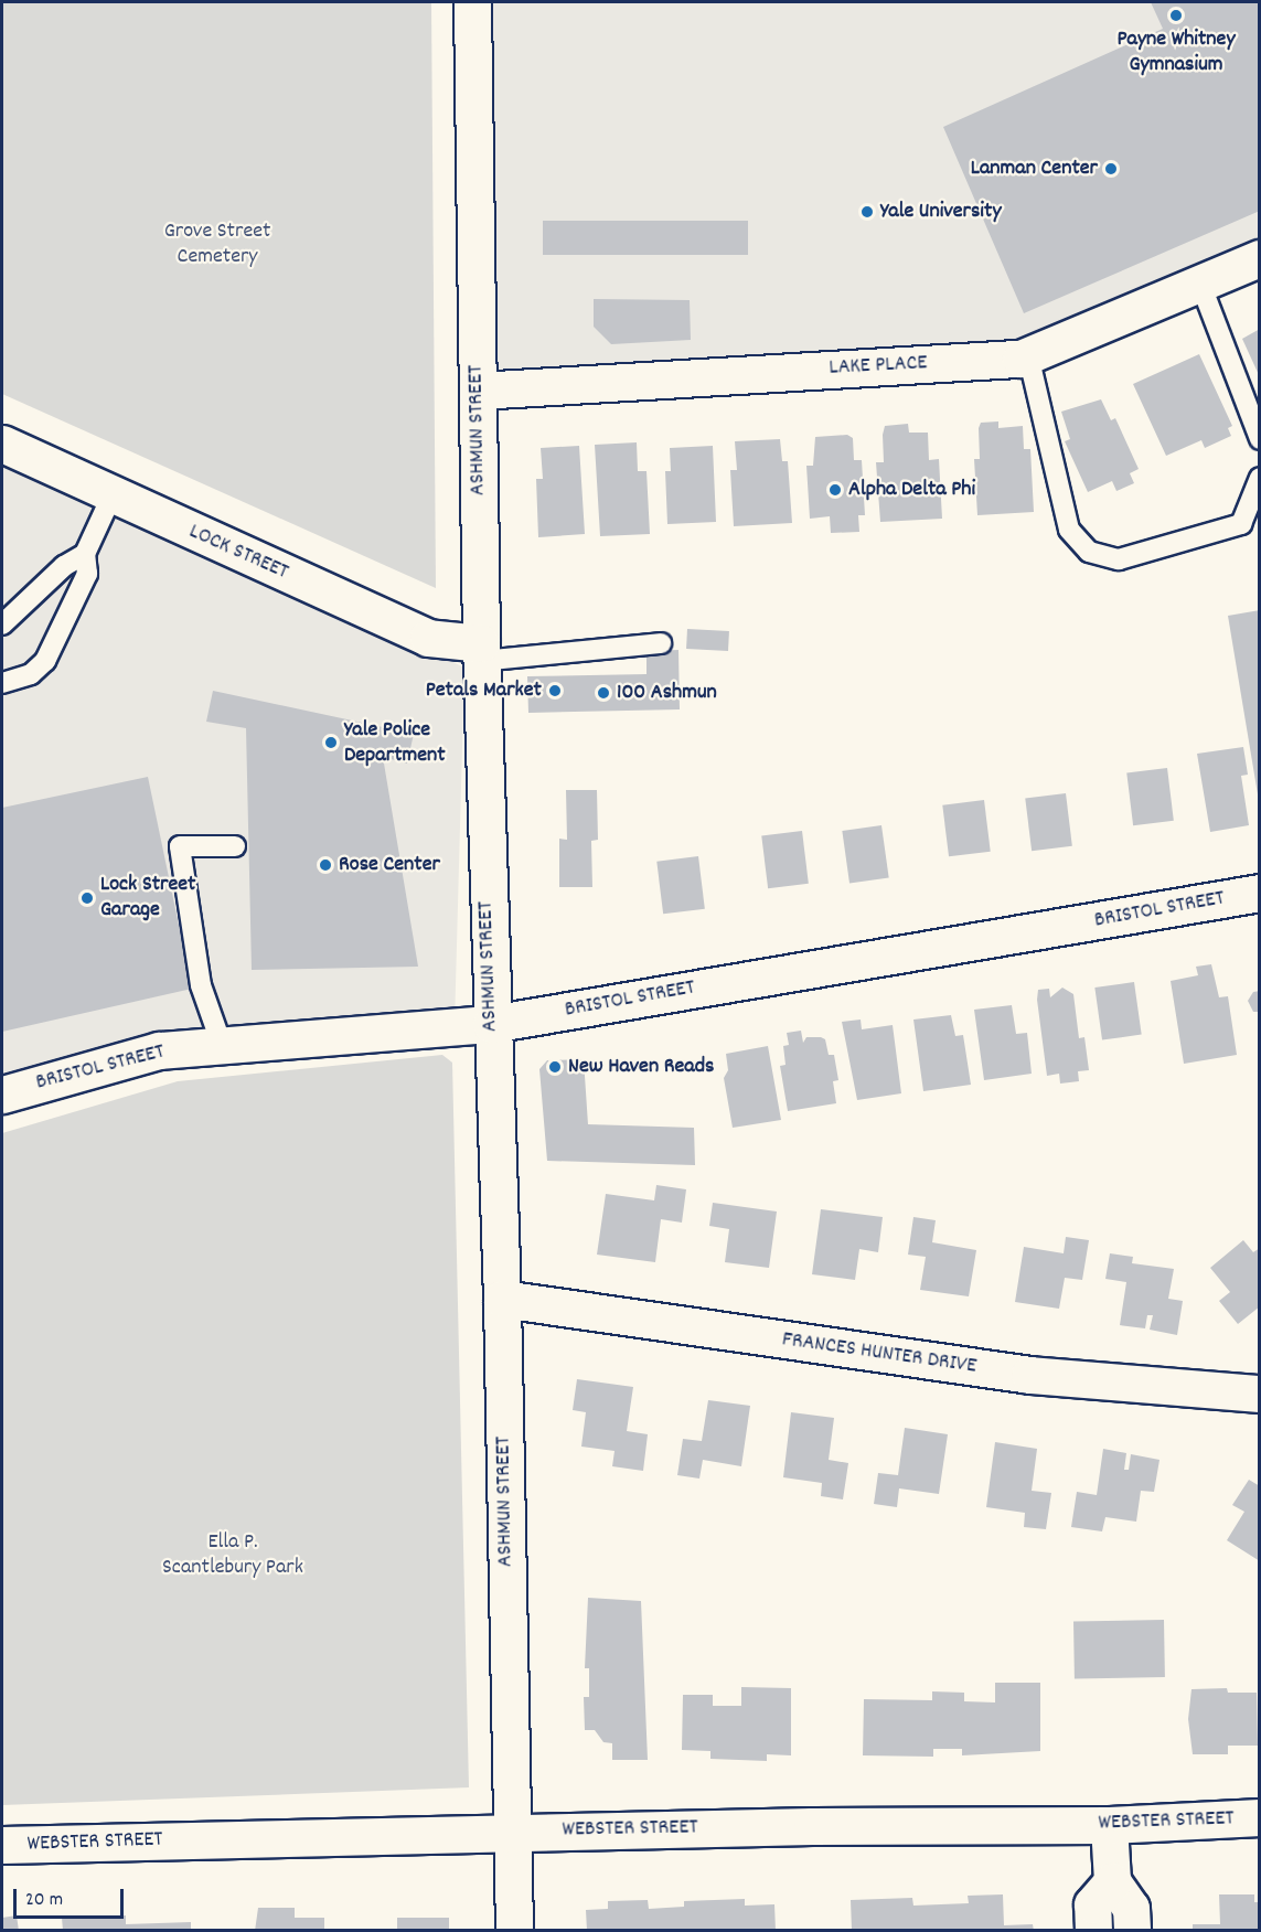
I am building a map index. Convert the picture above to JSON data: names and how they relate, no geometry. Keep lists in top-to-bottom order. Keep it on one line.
{"streets":{"street":["LAKE PLACE","ASHMUN STREET","LOCK STREET","BRISTOL STREET","FRANCES HUNTER DRIVE","WEBSTER STREET"]},"crossings":[["LAKE PLACE","ASHMUN STREET"],["ASHMUN STREET","LOCK STREET"],["ASHMUN STREET","BRISTOL STREET"],["ASHMUN STREET","FRANCES HUNTER DRIVE"],["ASHMUN STREET","WEBSTER STREET"]],"parks":["Grove Street Cemetery","Ella P. Scantlebury Park"],"places":["Payne Whitney Gymnasium","Lanman Center","Yale University","Alpha Delta Phi","Petals Market","100 Ashmun","Yale Police Department","Rose Center","Lock Street Garage","New Haven Reads"],"scale_bar":"20 m"}
